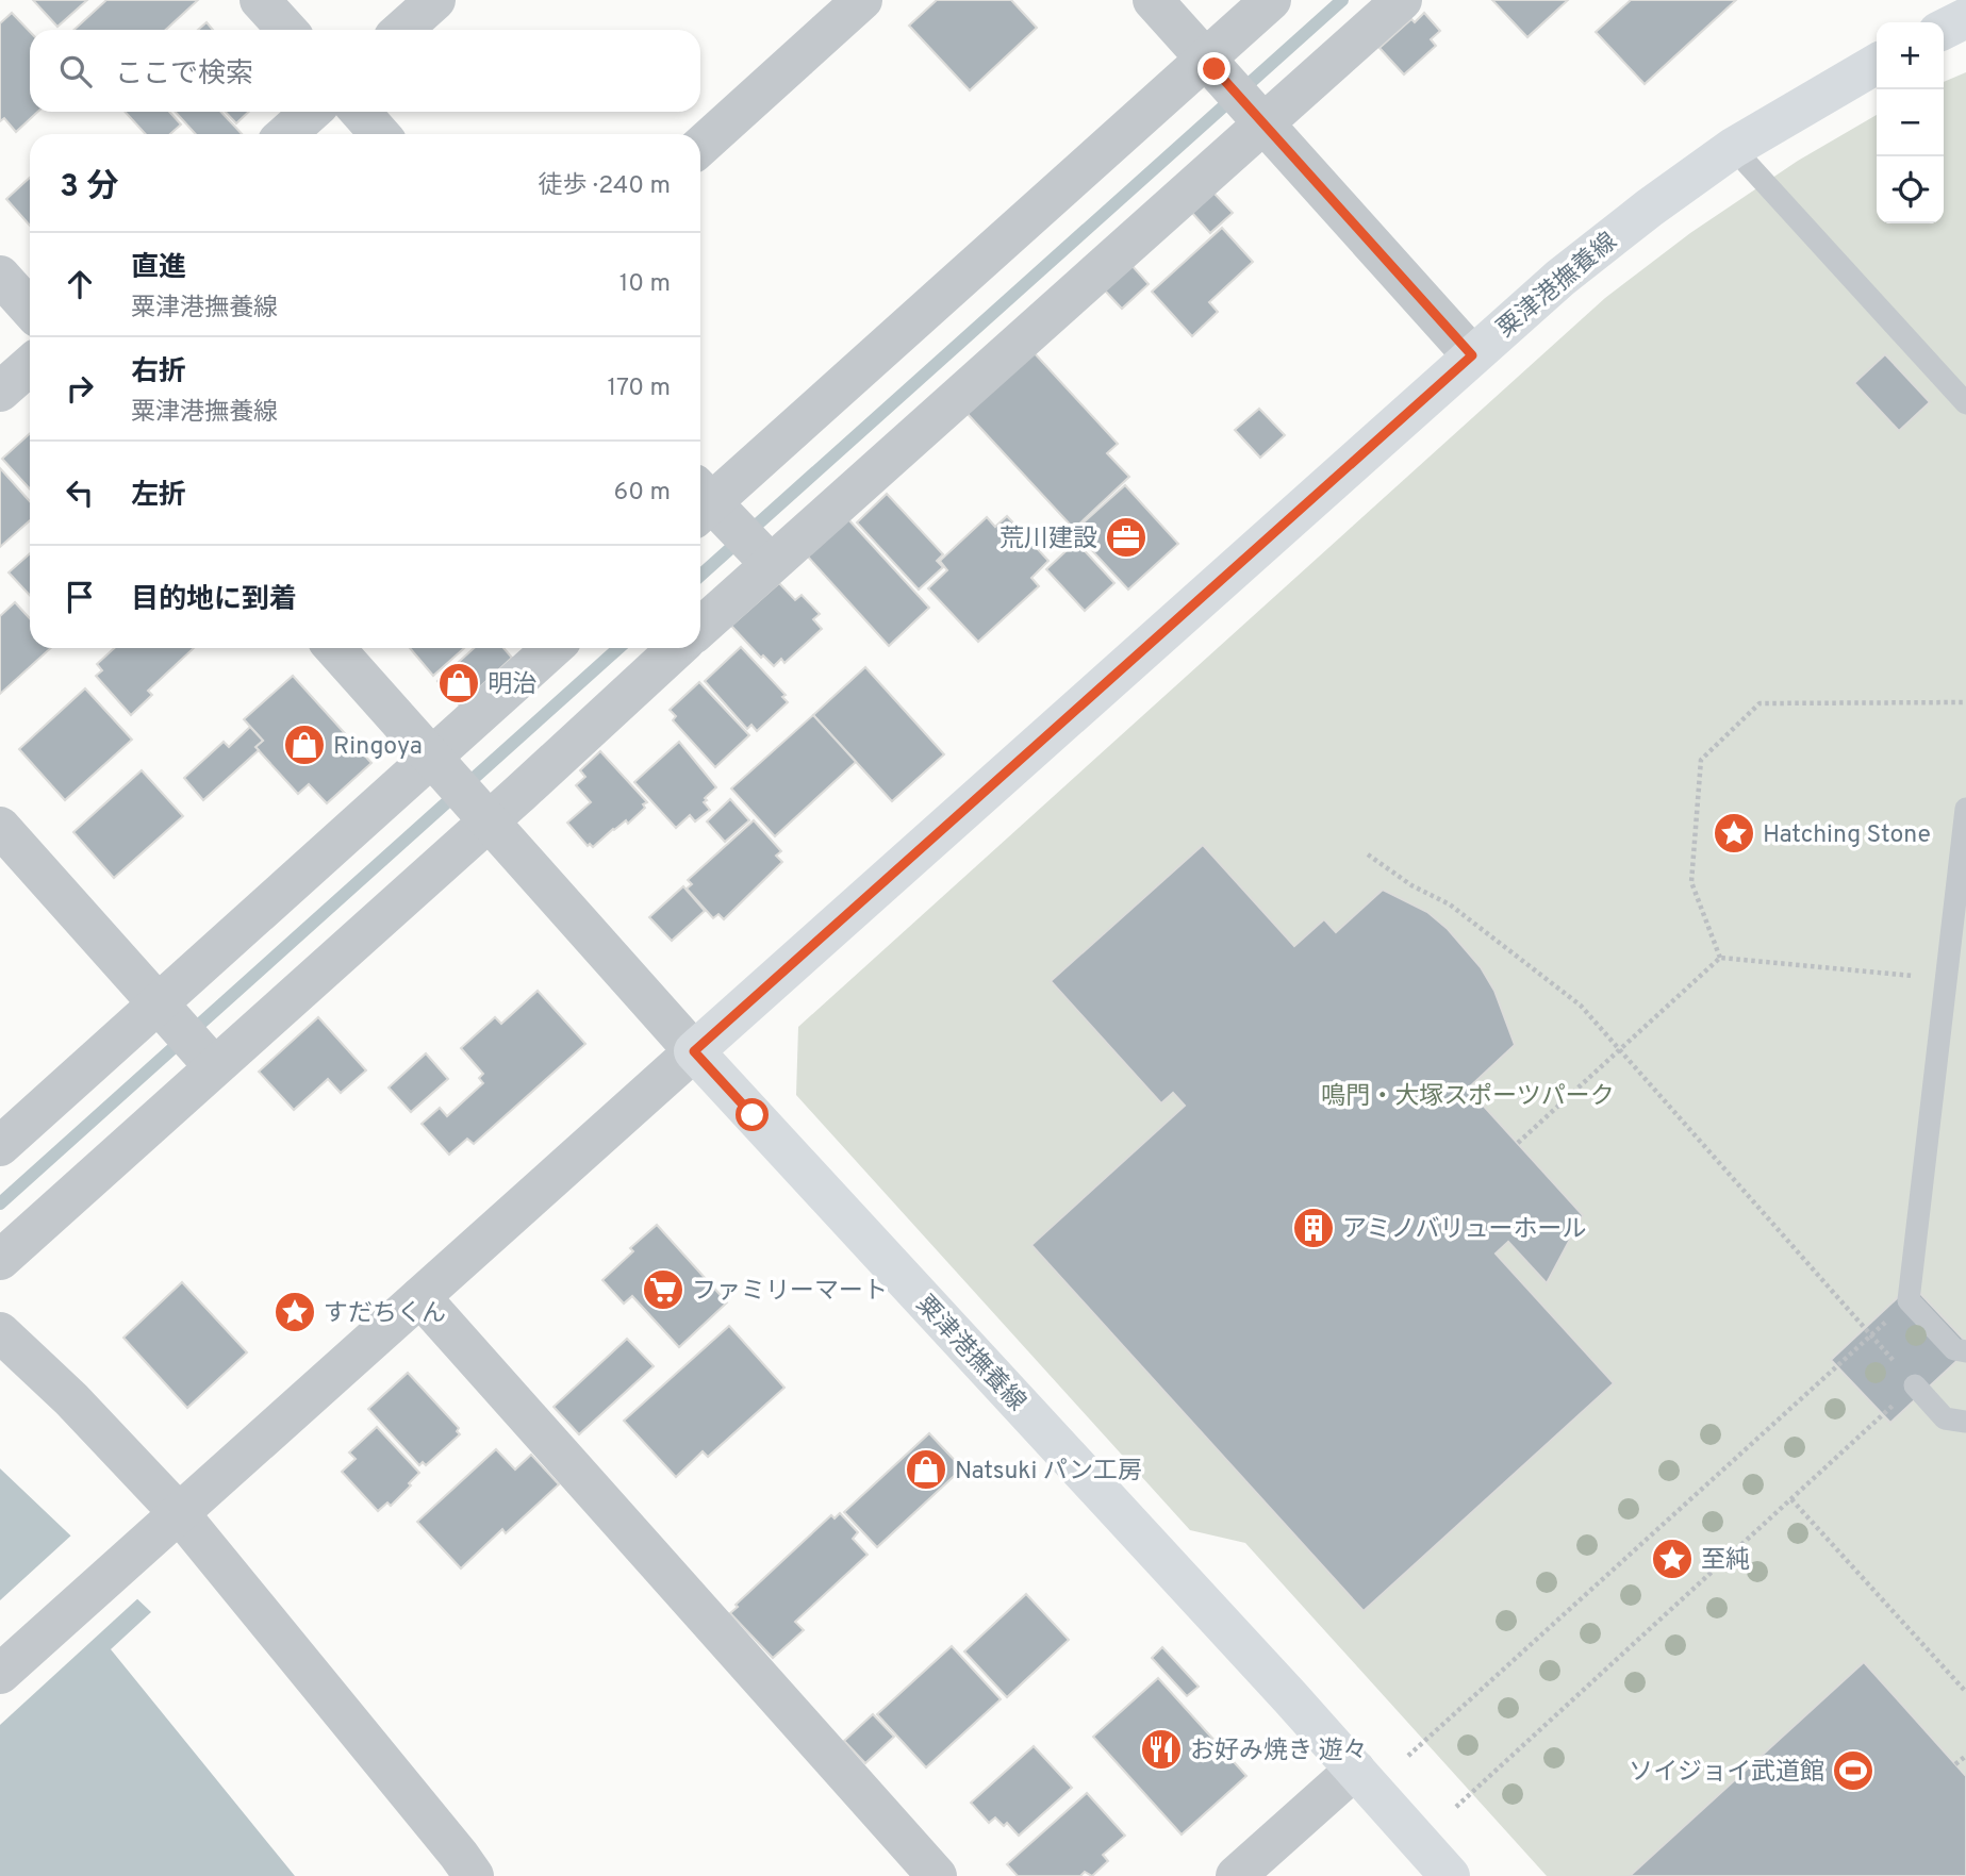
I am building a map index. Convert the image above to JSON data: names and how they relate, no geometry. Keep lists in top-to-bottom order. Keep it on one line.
{"streets":{"main road":["粟津港撫養線"]},"parks":["鳴門・大塚スポーツパーク"],"places":{"office":["荒川建設"],"shop":["明治","Ringoya","Natsuki パン工房"],"place":["Hatching Stone","すだちくん","至純"],"building":["アミノバリューホール"],"supermarket":["ファミリーマート"],"restaurant":["お好み焼き 遊々"],"sports":["ソイジョイ武道館"]},"page":{"map_buttons":["+","−"],"search":"ここで検索","heading":["3 分","徒歩 · 240 m"],"list":[["直進","粟津港撫養線","10 m"],["右折","粟津港撫養線","170 m"],["左折","60 m"],"目的地に到着"]}}
